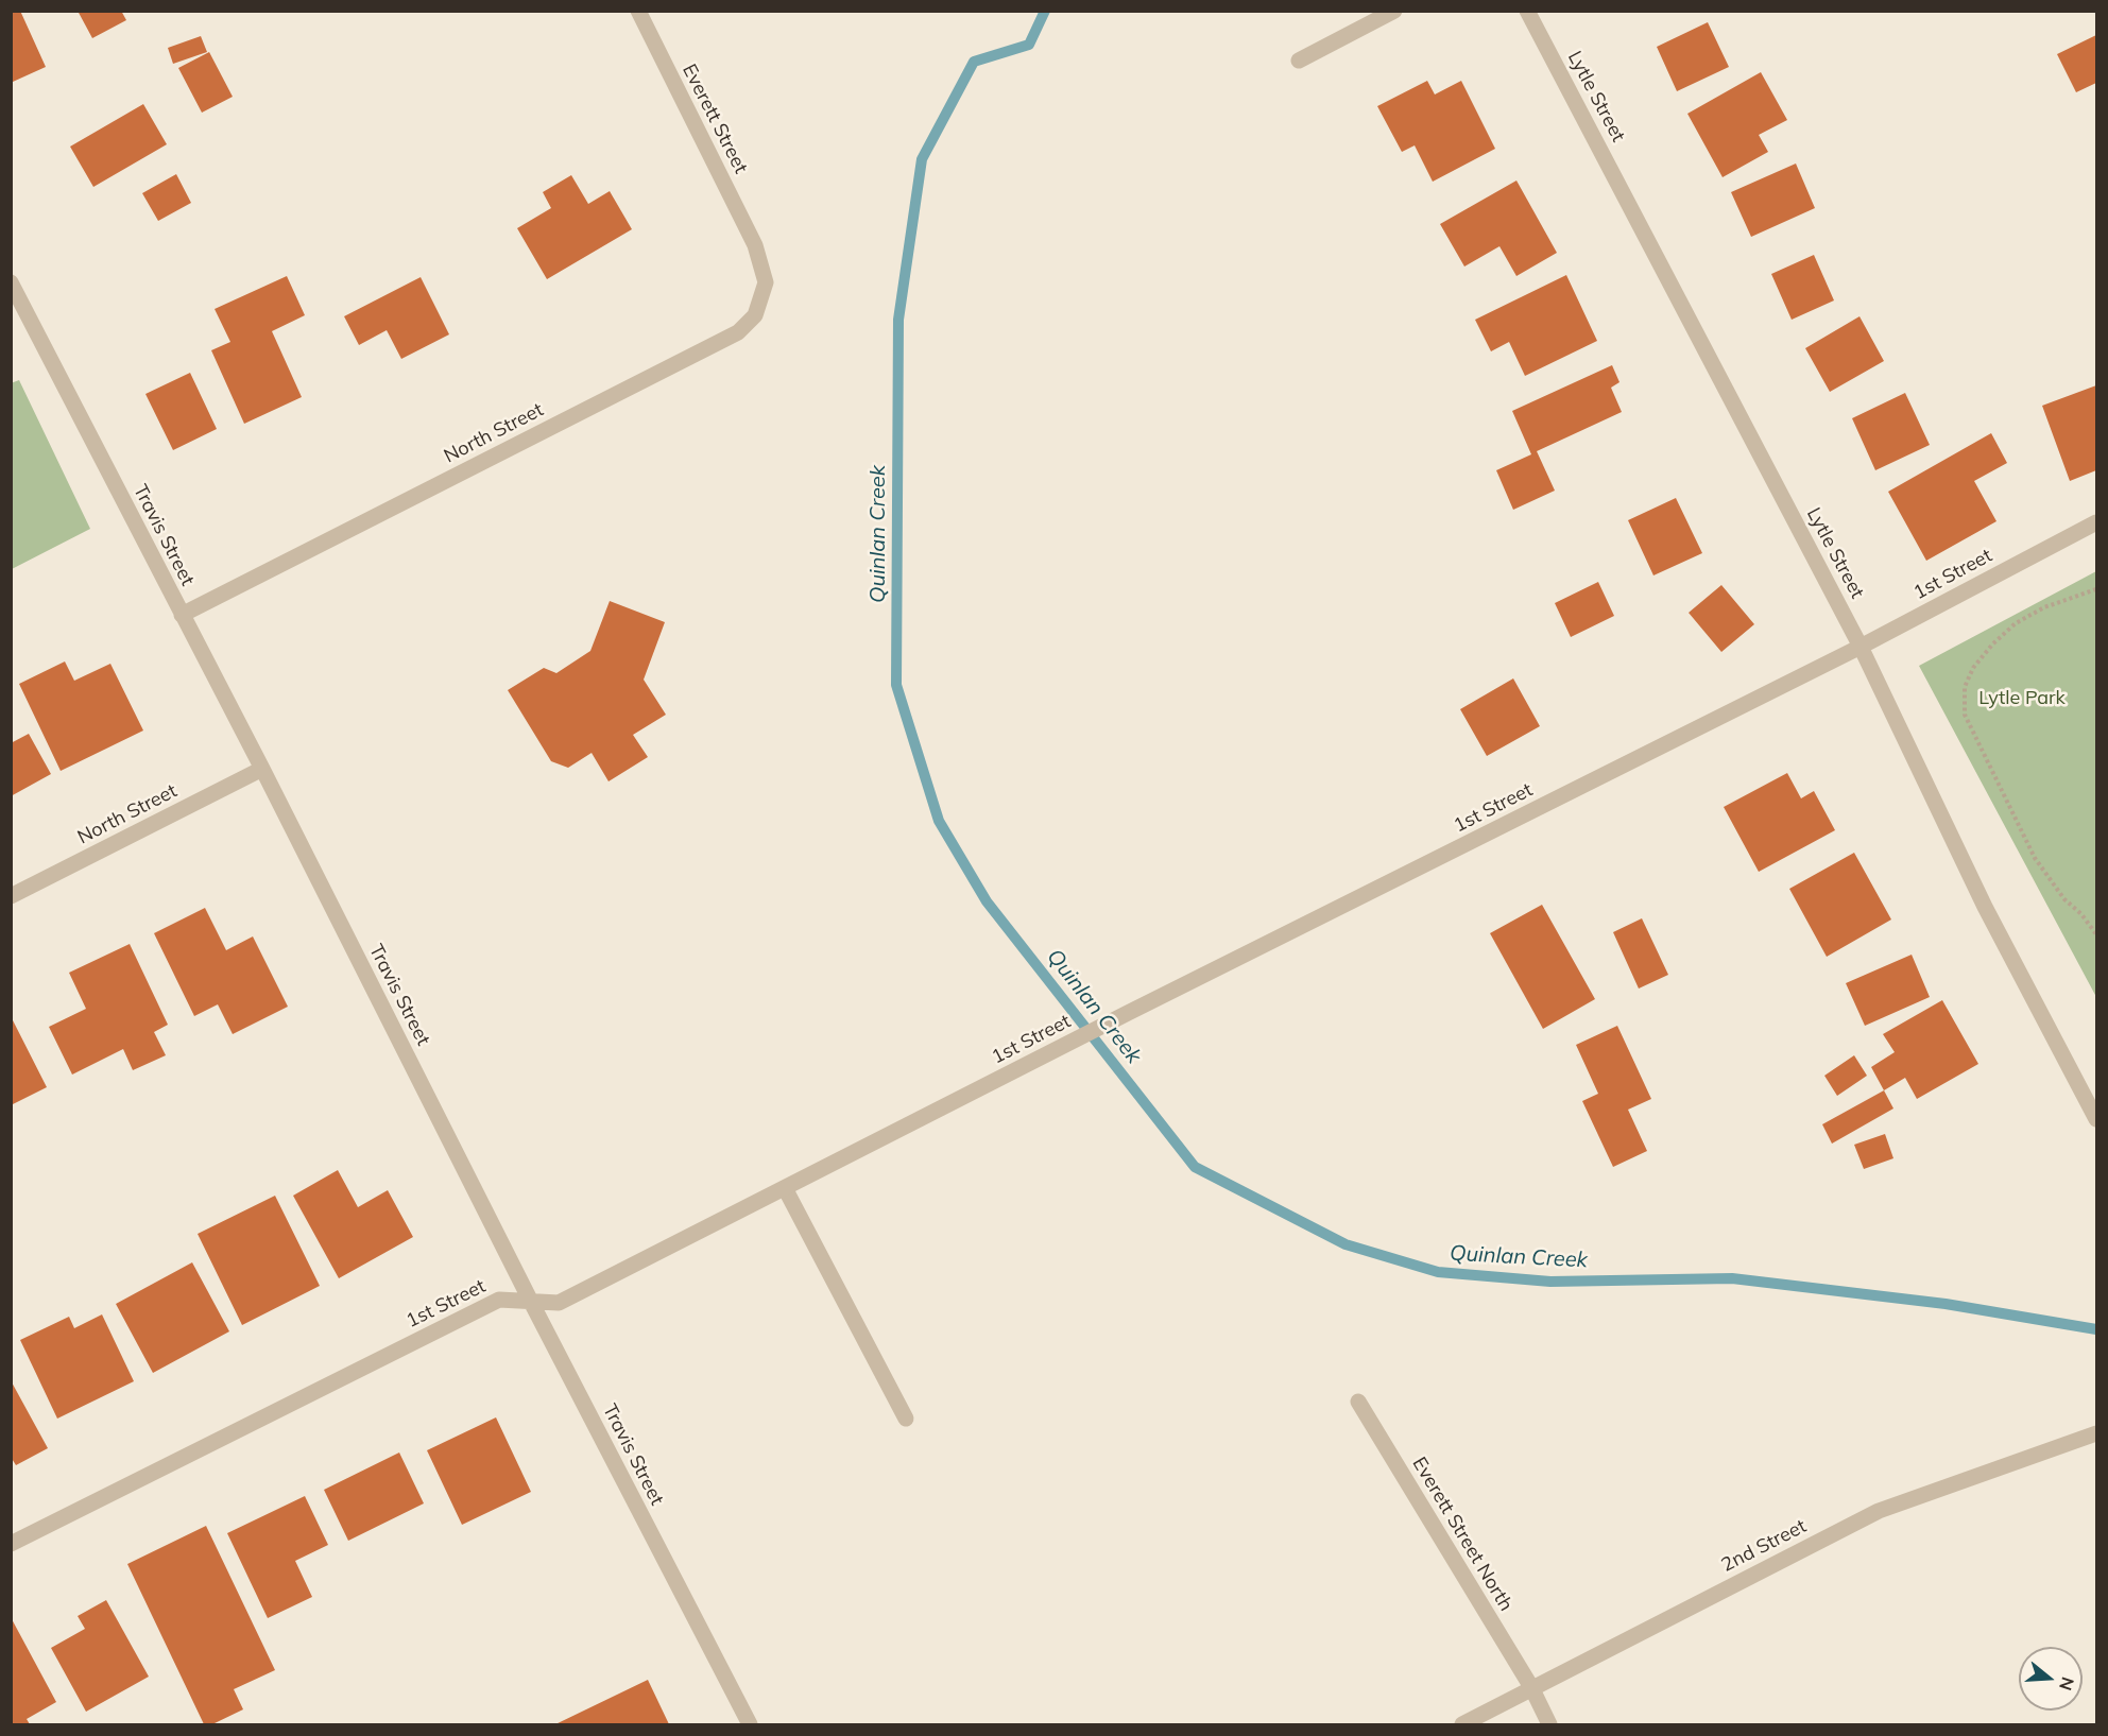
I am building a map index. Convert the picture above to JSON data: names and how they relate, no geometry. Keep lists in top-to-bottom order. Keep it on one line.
{"streets":{"street":["Lytle Street","Everett Street","North Street","Travis Street","1st Street","Everett Street North","2nd Street"]},"crossings":[["Lytle Street","1st Street"],["Everett Street","North Street"],["North Street","Travis Street"],["Travis Street","1st Street"],["Everett Street North","2nd Street"]],"water":["Quinlan Creek"],"parks":["Lytle Park"],"north":"right"}
